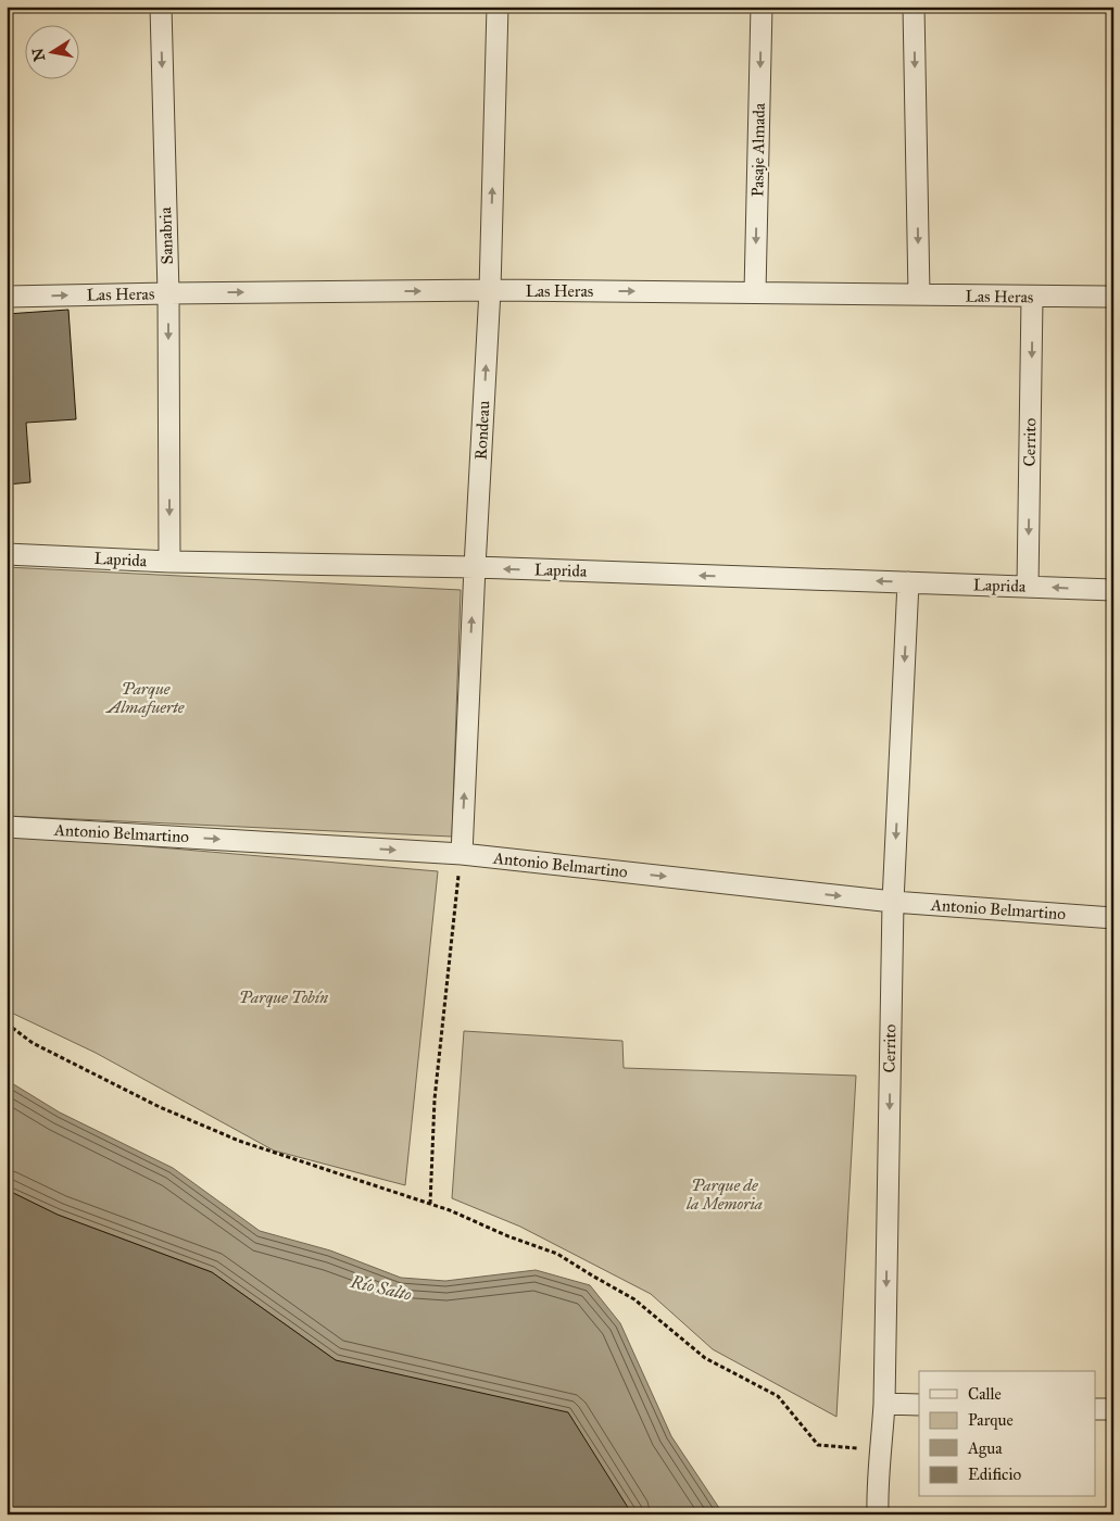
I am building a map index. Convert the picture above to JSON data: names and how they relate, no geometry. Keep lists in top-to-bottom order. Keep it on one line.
{"streets":{"street":["Pasaje Almada","Sanabria","Las Heras","Rondeau","Cerrito","Laprida","Antonio Belmartino"]},"crossings":[["Pasaje Almada","Las Heras"],["Sanabria","Las Heras"],["Sanabria","Laprida"],["Las Heras","Rondeau"],["Las Heras","Cerrito"],["Rondeau","Laprida"],["Rondeau","Antonio Belmartino"],["Cerrito","Laprida"],["Cerrito","Antonio Belmartino"]],"one_way":["Sanabria","Las Heras","Rondeau","Cerrito","Laprida","Antonio Belmartino"],"water":["Río Salto"],"parks":["Parque Almafuerte","Parque Tobín","Parque de la Memoria"],"legend":["Calle","Parque","Agua","Edificio"],"north":"left"}
